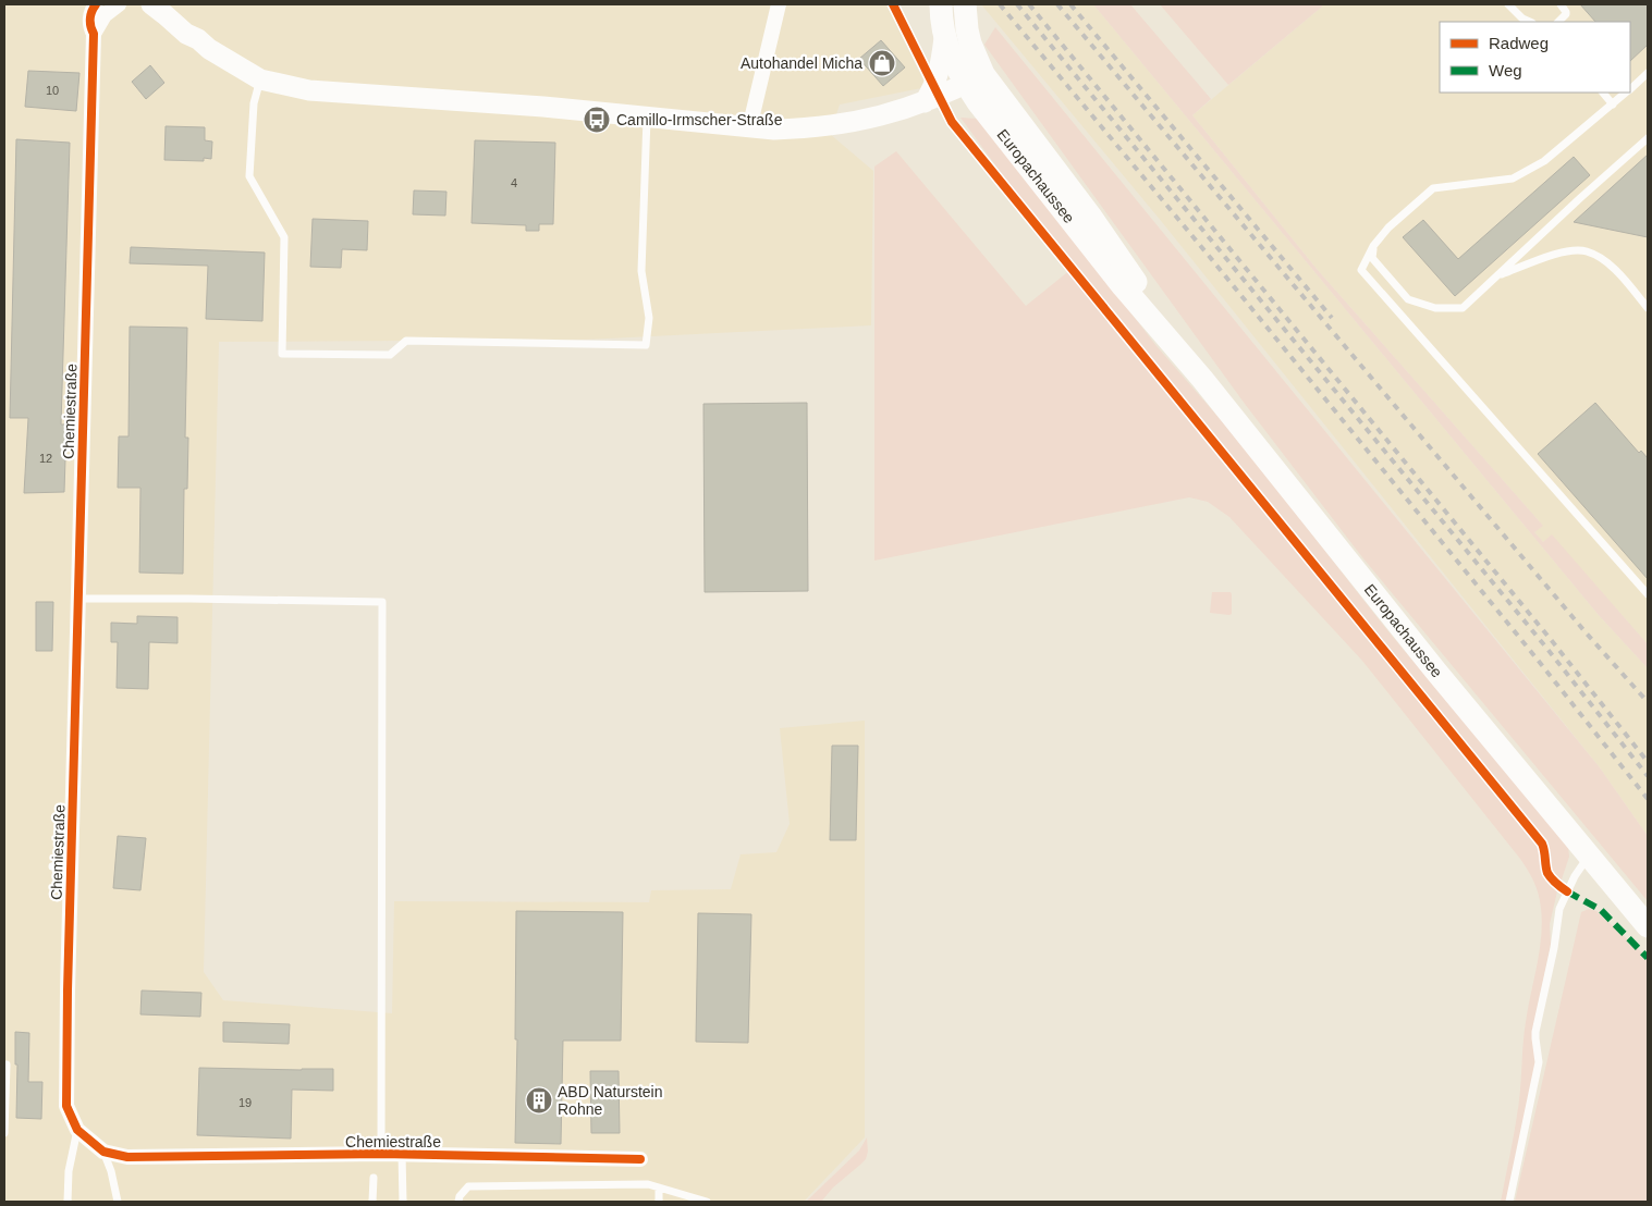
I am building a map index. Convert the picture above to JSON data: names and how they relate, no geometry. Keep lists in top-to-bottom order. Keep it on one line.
{"streets":{"main road":["Europachaussee"],"street":["Chemiestraße"]},"places":{"shop":["Autohandel Micha"],"bus stop":["Camillo-Irmscher-Straße"],"building":["ABD Naturstein Rohne"]},"house_numbers":["10","4","12","19"],"legend":["Radweg","Weg"]}
